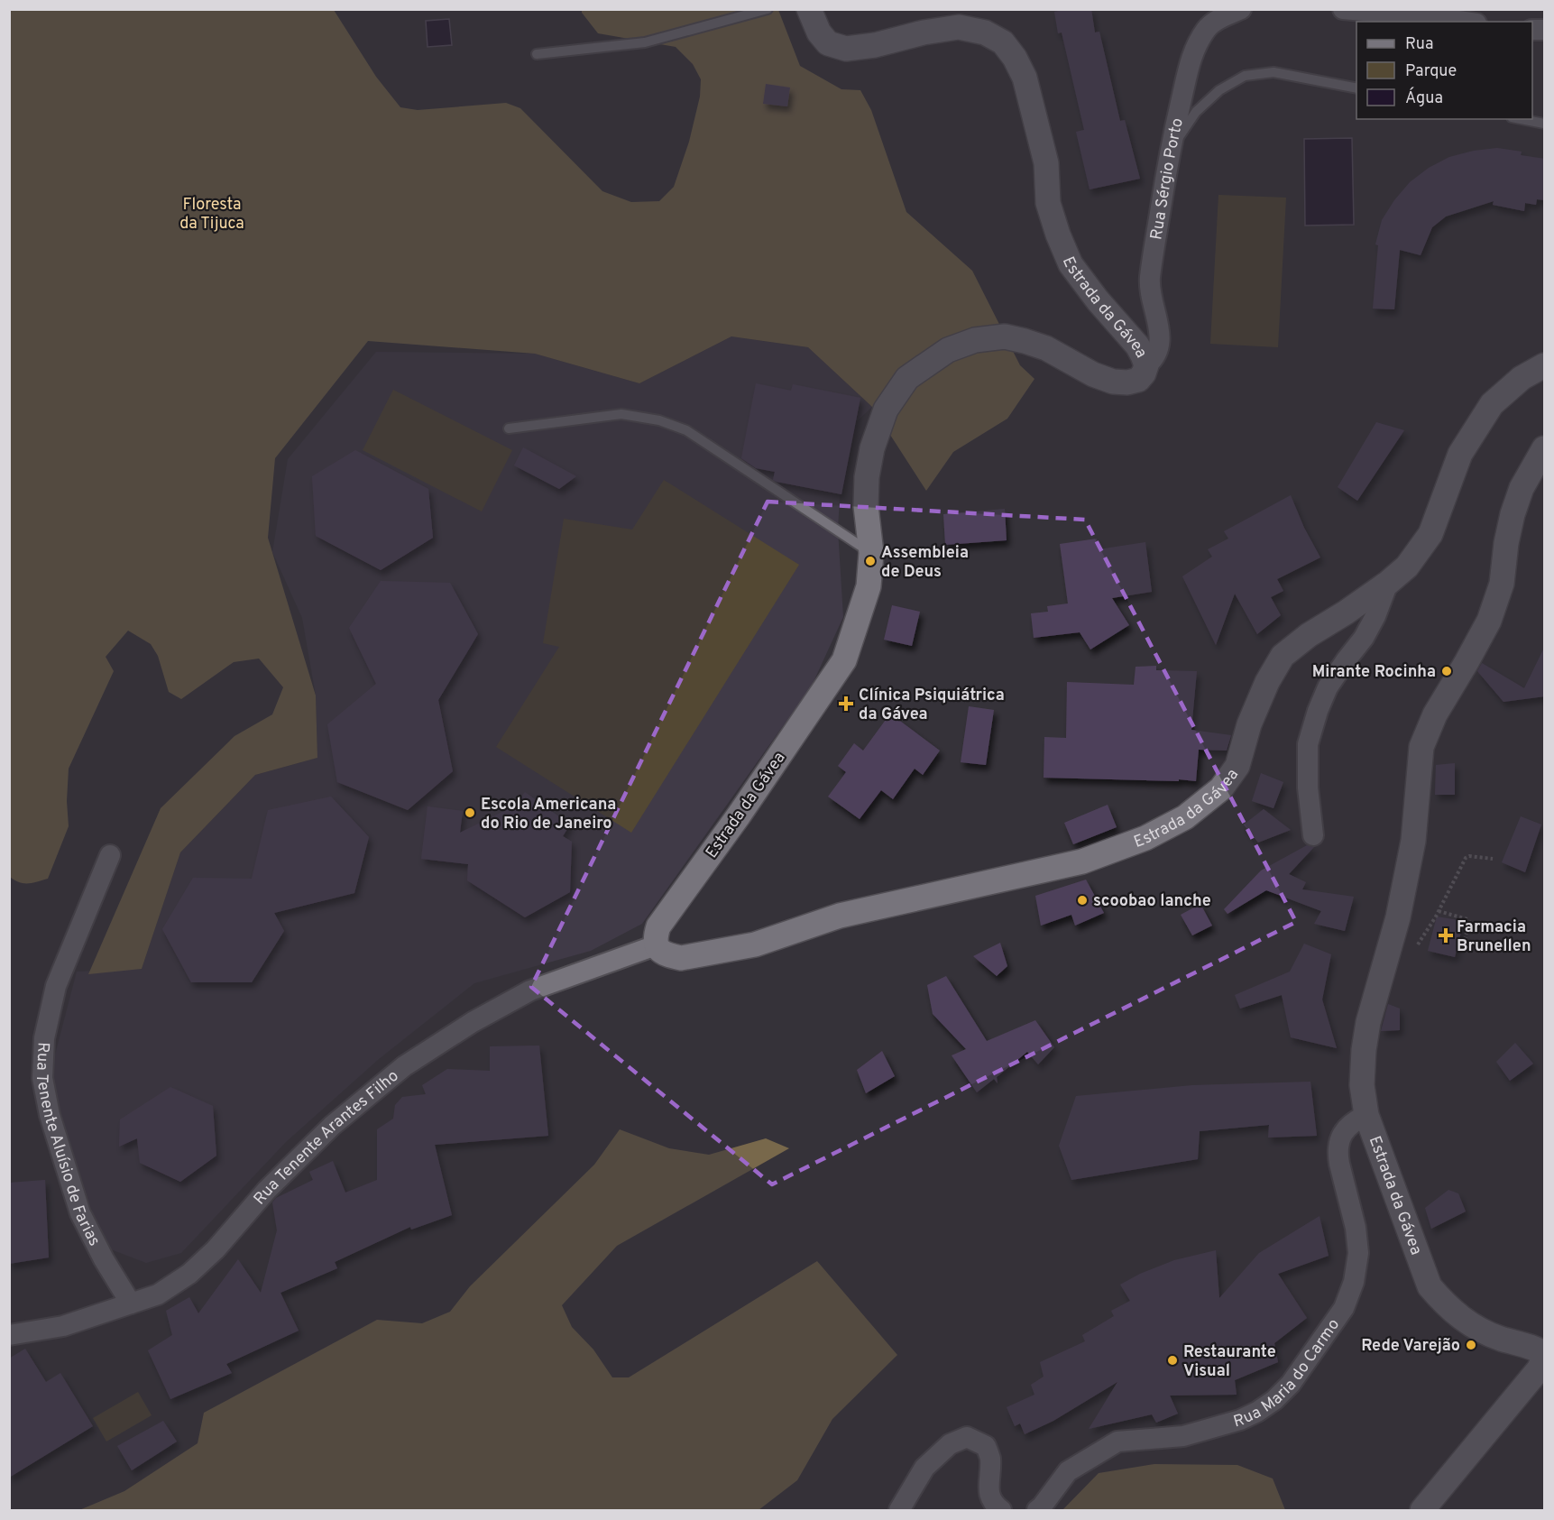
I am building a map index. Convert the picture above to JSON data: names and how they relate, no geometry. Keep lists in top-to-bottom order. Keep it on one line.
{"streets":{"street":["Rua Sérgio Porto","Estrada da Gávea","Rua Tenente Arantes Filho","Rua Tenente Aluísio de Farias","Rua Maria do Carmo"]},"crossings":[["Rua Sérgio Porto","Estrada da Gávea"],["Estrada da Gávea","Rua Tenente Arantes Filho"],["Estrada da Gávea","Rua Maria do Carmo"],["Rua Tenente Arantes Filho","Rua Tenente Aluísio de Farias"]],"parks":["Floresta da Tijuca"],"places":{"other":["Assembleia de Deus","Mirante Rocinha","Escola Americana do Rio de Janeiro","scoobao lanche","Rede Varejão","Restaurante Visual"],"health":["Clínica Psiquiátrica da Gávea","Farmacia Brunellen"]},"legend":["Rua","Parque","Água"]}
